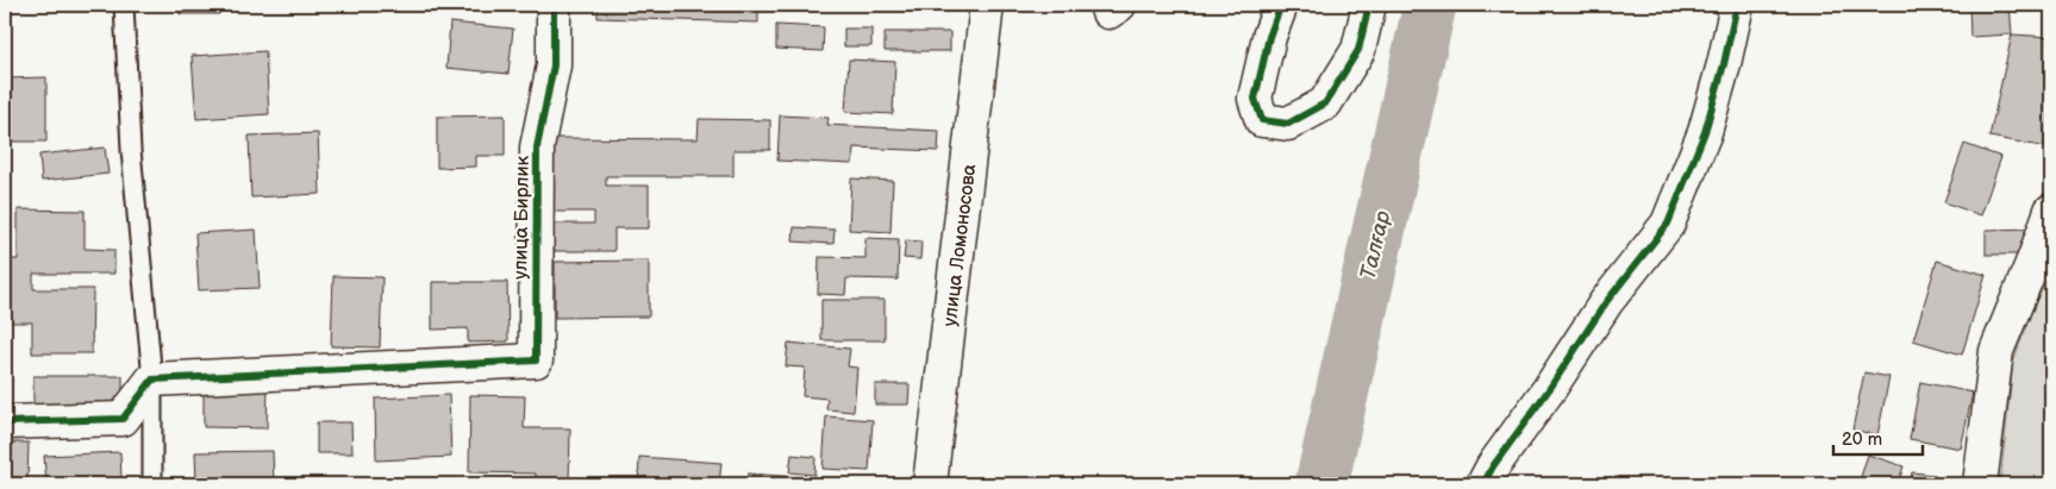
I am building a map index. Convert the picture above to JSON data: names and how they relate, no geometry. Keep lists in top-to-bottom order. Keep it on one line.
{"streets":{"street":["улица Бирлик","улица Ломоносова"]},"water":["Талғар"],"scale_bar":"20 m"}
